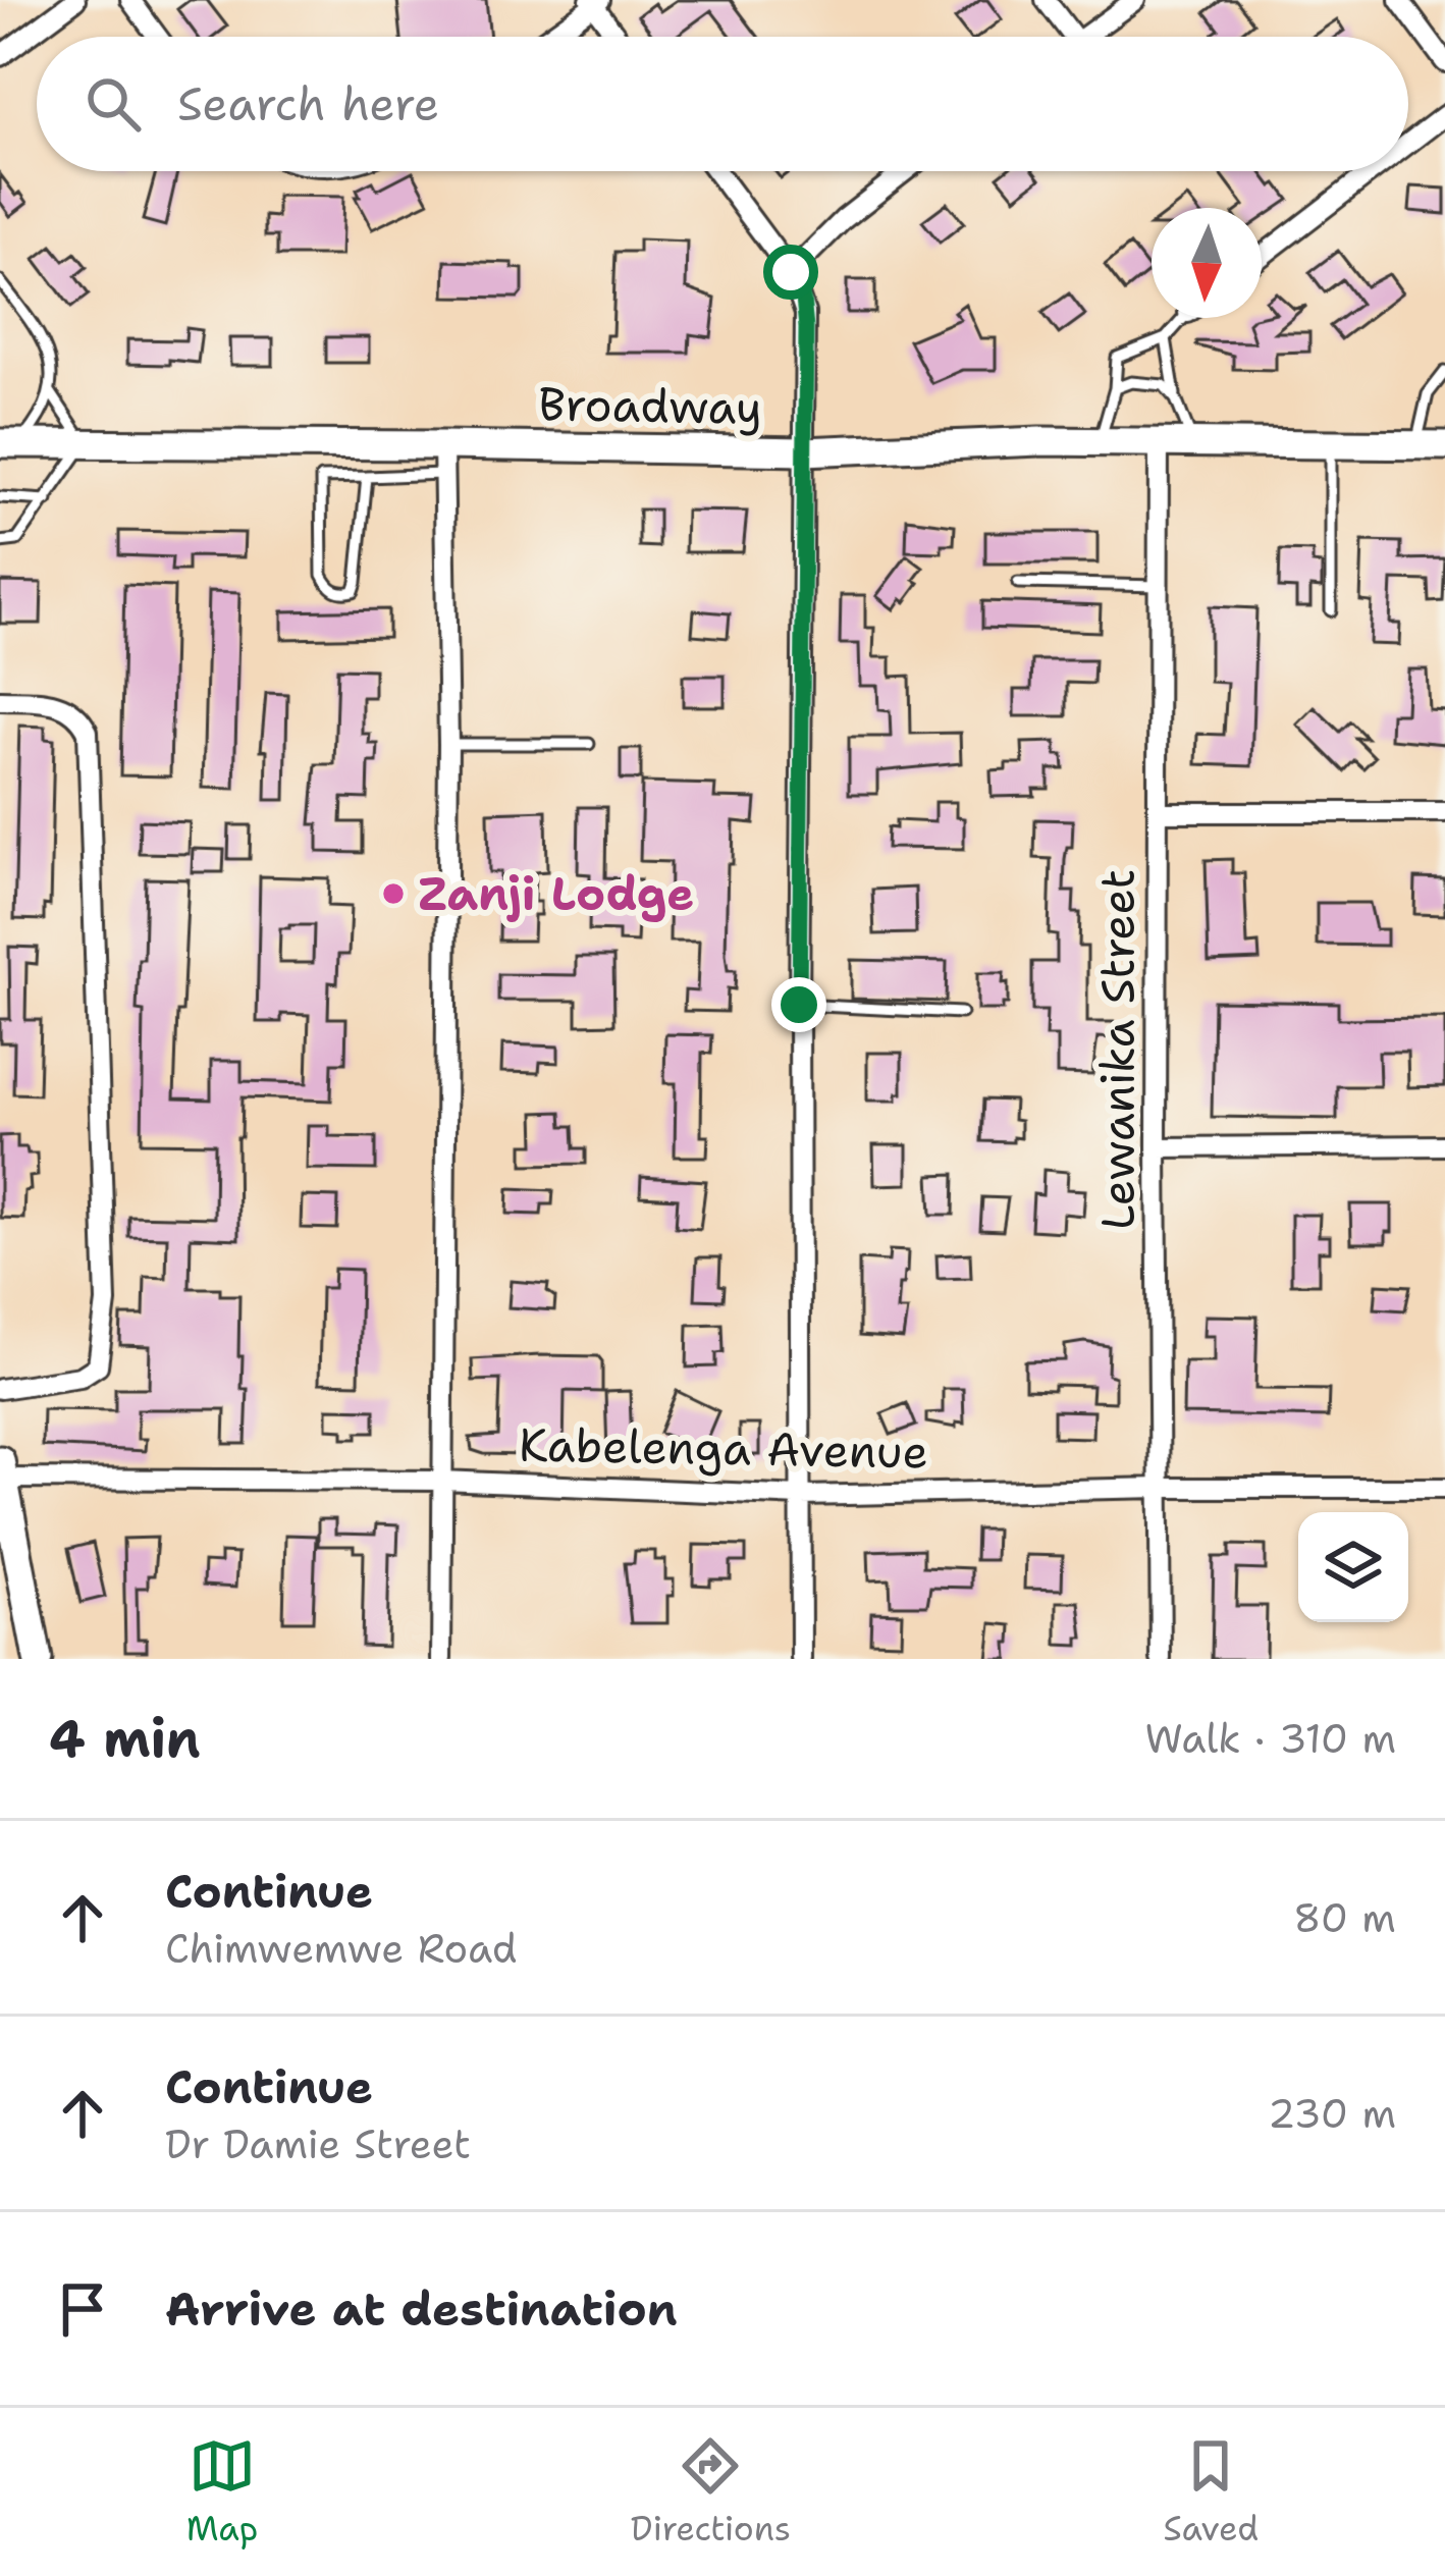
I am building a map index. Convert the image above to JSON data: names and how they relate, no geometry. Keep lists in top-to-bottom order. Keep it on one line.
{"streets":{"main road":["Broadway"],"street":["Lewanika Street","Kabelenga Avenue"]},"crossings":[["Broadway","Lewanika Street"],["Lewanika Street","Kabelenga Avenue"]],"places":["Zanji Lodge"],"north":"bottom","page":{"search":"Search here","heading":["4 min","Walk · 310 m"],"list":[["Continue","Chimwemwe Road","80 m"],["Continue","Dr Damie Street","230 m"],"Arrive at destination"],"nav":["Map","Directions","Saved"]}}
